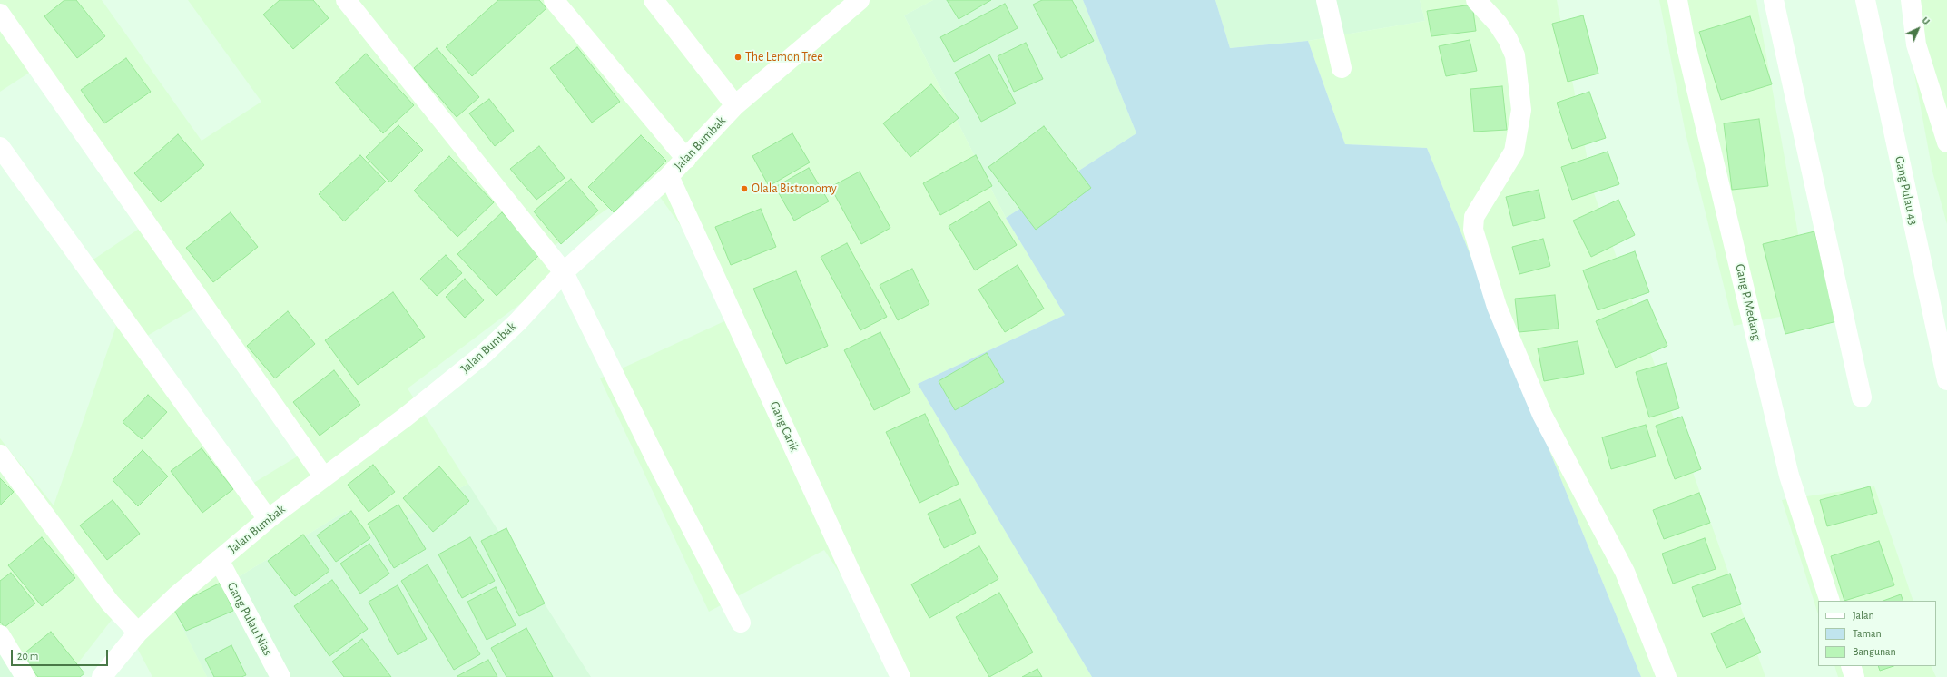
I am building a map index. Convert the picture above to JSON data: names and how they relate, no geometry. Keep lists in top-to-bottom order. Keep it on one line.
{"streets":{"street":["Jalan Bumbak","Gang Pulau 43","Gang P. Medang","Gang Carik","Gang Pulau Nias"]},"crossings":[["Jalan Bumbak","Gang Carik"],["Jalan Bumbak","Gang Pulau Nias"]],"places":["The Lemon Tree","Olala Bistronomy"],"legend":["Jalan","Taman","Bangunan"],"scale_bar":"20 m","north":"top right"}
